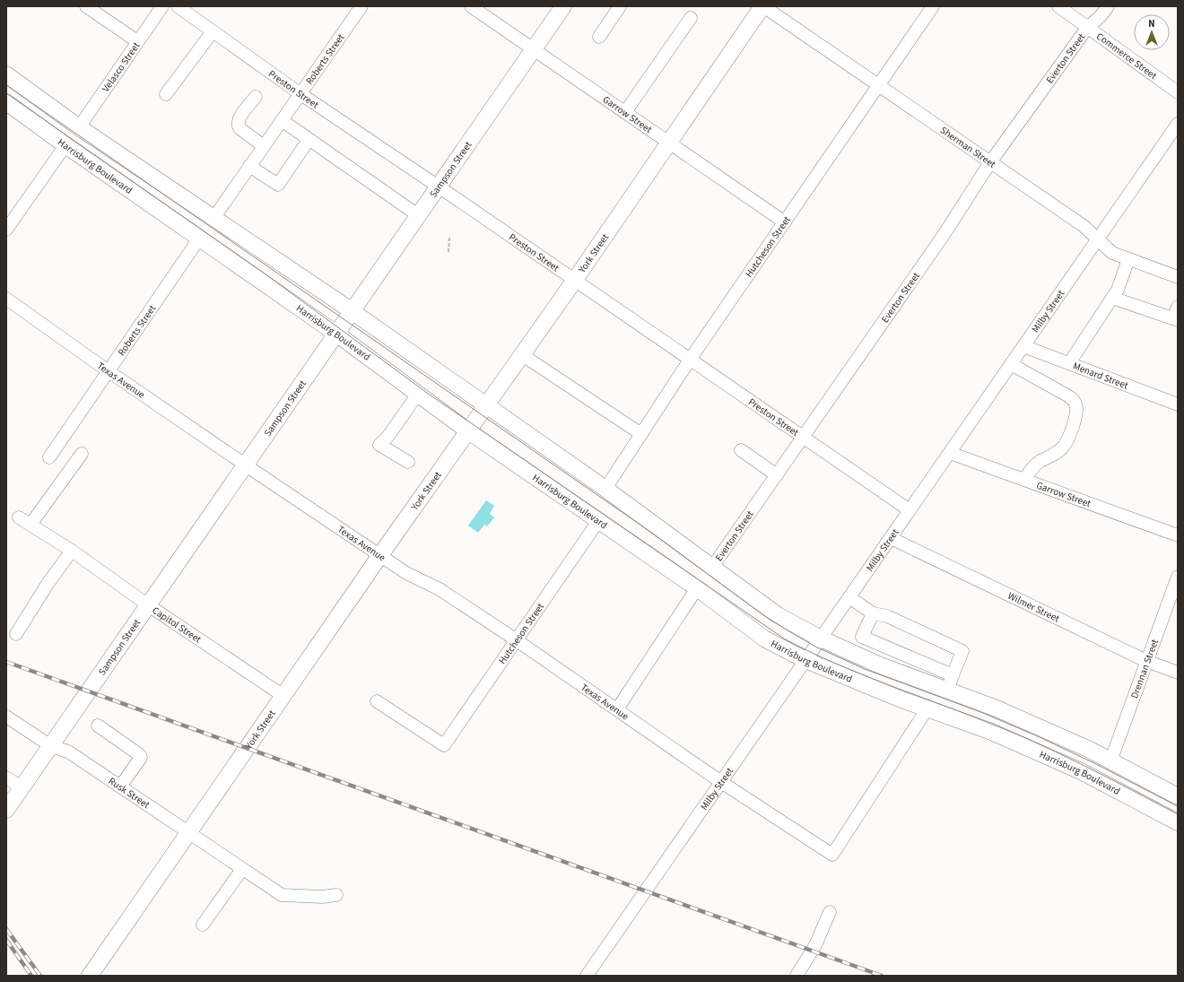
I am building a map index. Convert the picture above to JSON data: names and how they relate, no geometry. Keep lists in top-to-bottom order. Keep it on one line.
{"streets":{"main road":["Harrisburg Boulevard","Sampson Street","York Street"],"street":["Commerce Street","Everton Street","Roberts Street","Velasco Street","Preston Street","Garrow Street","Sherman Street","Hutcheson Street","Milby Street","Menard Street","Texas Avenue","Wilmer Street","Capitol Street","Drennan Street","Rusk Street"]},"crossings":[["Commerce Street","Everton Street"],["Everton Street","Preston Street"],["Everton Street","Sherman Street"],["Roberts Street","Preston Street"],["Roberts Street","Harrisburg Boulevard"],["Roberts Street","Texas Avenue"],["Preston Street","Sampson Street"],["Preston Street","Hutcheson Street"],["Preston Street","York Street"],["Preston Street","Milby Street"],["Garrow Street","Sampson Street"],["Garrow Street","Hutcheson Street"],["Garrow Street","York Street"],["Garrow Street","Milby Street"],["Sherman Street","Hutcheson Street"],["Sherman Street","York Street"],["Sherman Street","Milby Street"],["Harrisburg Boulevard","Sampson Street"],["Harrisburg Boulevard","Hutcheson Street"],["Harrisburg Boulevard","York Street"],["Harrisburg Boulevard","Milby Street"],["Harrisburg Boulevard","Texas Avenue"],["Sampson Street","Texas Avenue"],["Sampson Street","Capitol Street"],["Sampson Street","Rusk Street"],["Hutcheson Street","Texas Avenue"],["York Street","Texas Avenue"],["York Street","Capitol Street"],["York Street","Rusk Street"],["Milby Street","Menard Street"],["Milby Street","Texas Avenue"],["Milby Street","Wilmer Street"],["Wilmer Street","Drennan Street"]],"north":"top"}
